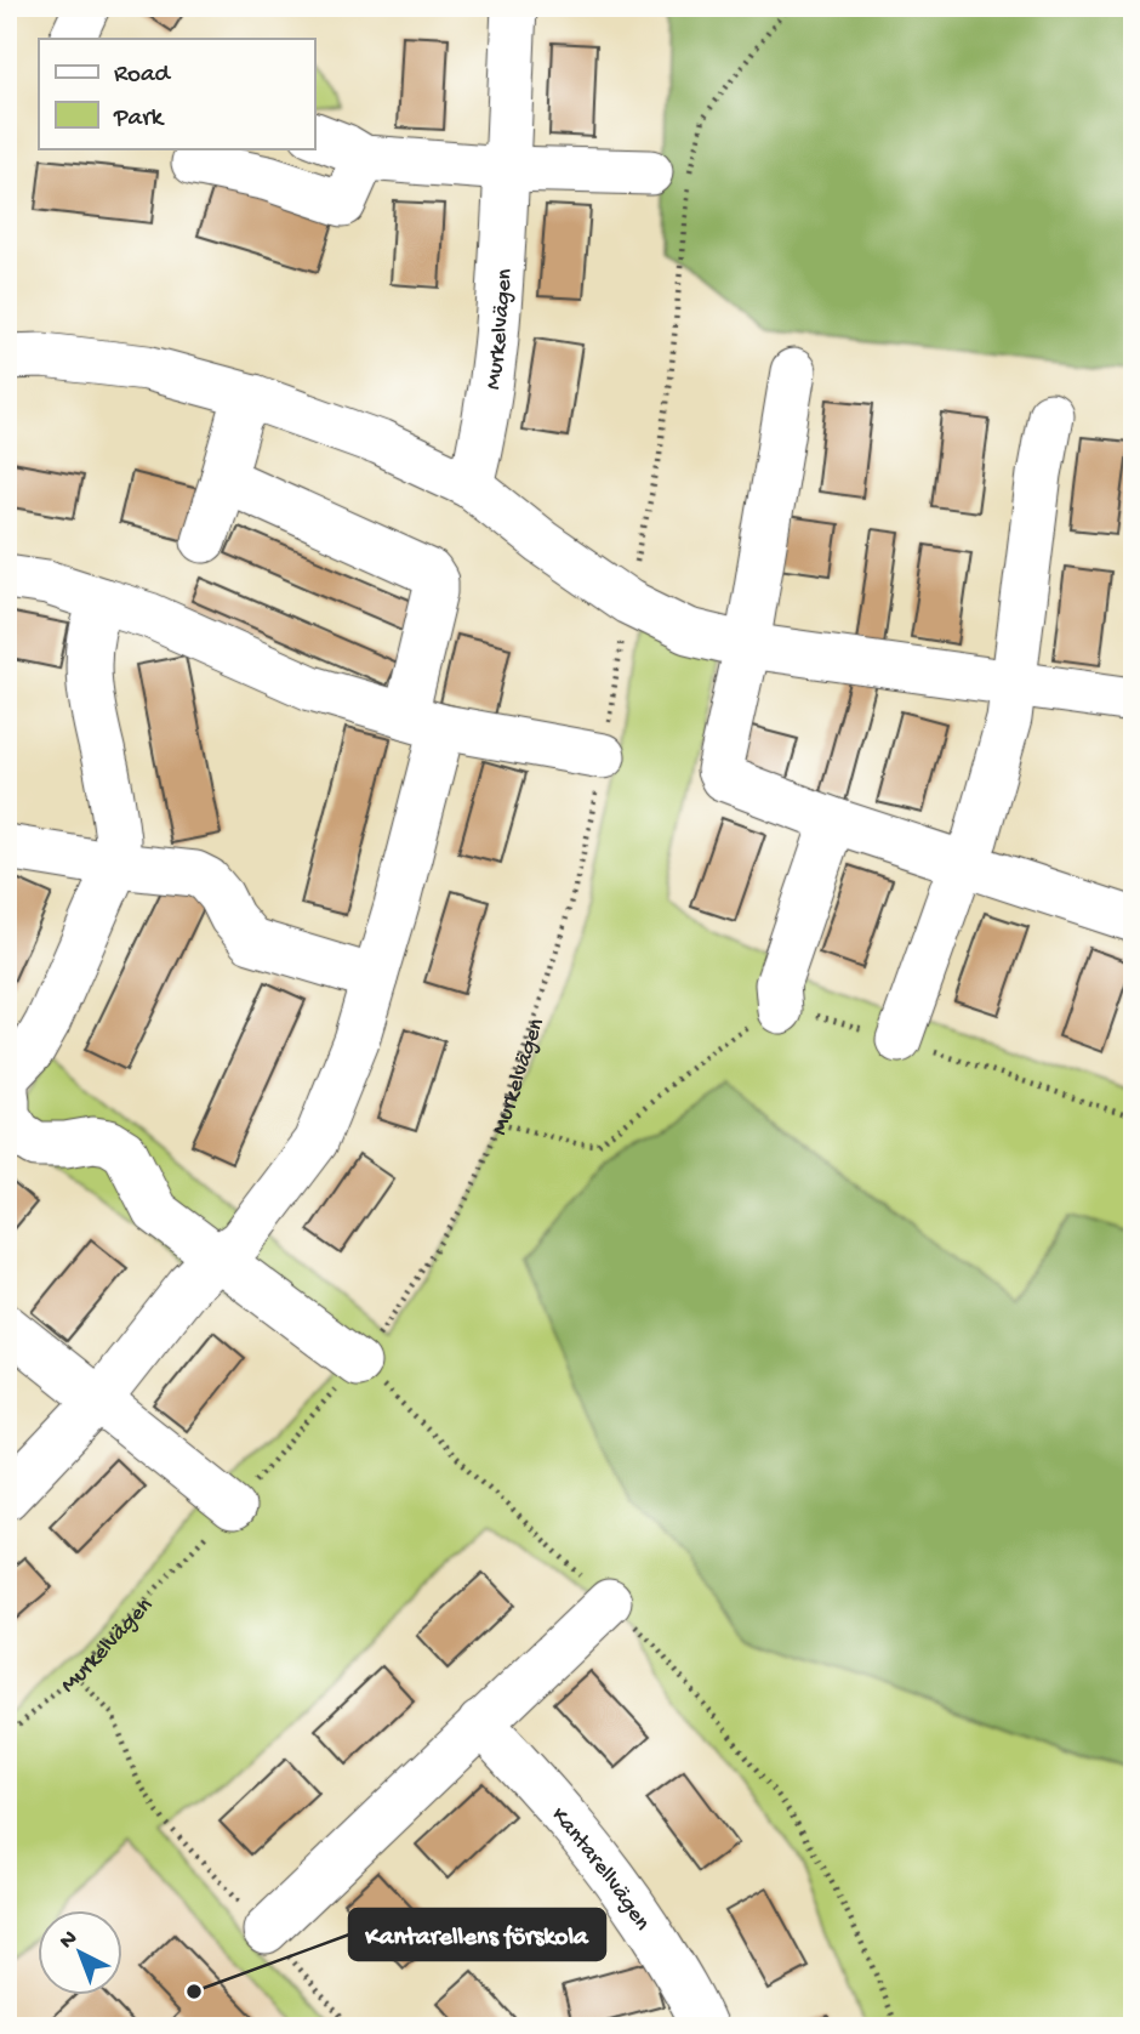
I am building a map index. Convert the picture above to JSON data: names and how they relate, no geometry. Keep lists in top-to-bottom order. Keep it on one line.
{"streets":{"street":["Murkelvägen","Kantarellvägen"]},"places":["Kantarellens förskola"],"legend":["Road","Park"],"north":"top left"}
